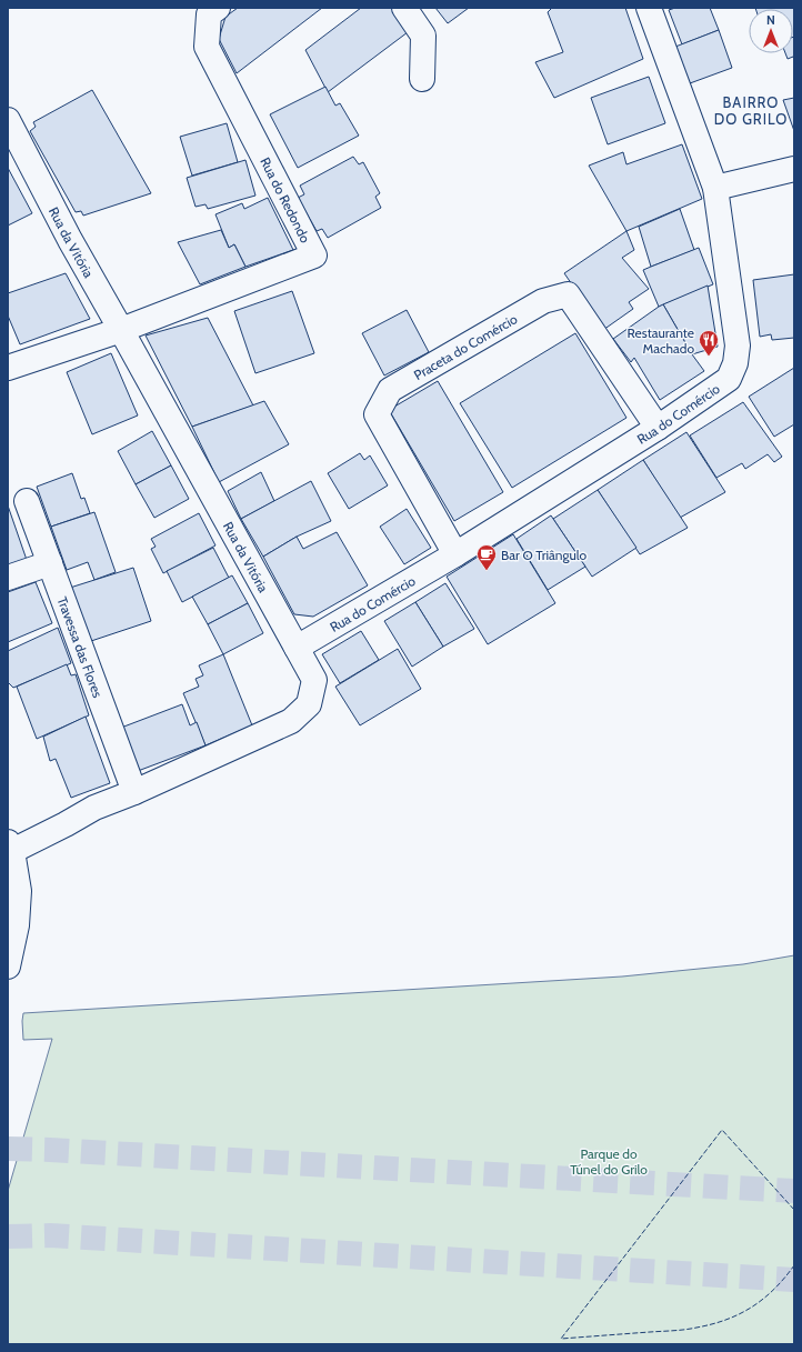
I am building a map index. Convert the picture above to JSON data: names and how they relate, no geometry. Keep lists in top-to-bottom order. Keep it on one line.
{"streets":{"street":["Rua do Redondo","Rua da Vitória","Praceta do Comércio","Rua do Comércio","Travessa das Flores"]},"crossings":[["Rua do Redondo","Rua da Vitória"],["Rua da Vitória","Rua do Comércio"],["Rua da Vitória","Travessa das Flores"],["Praceta do Comércio","Rua do Comércio"]],"districts":["BAIRRO DO GRILO"],"parks":["Parque do Túnel do Grilo"],"places":{"restaurant":["Restaurante Machado"],"cafe":["Bar O Triângulo"]},"north":"top"}
